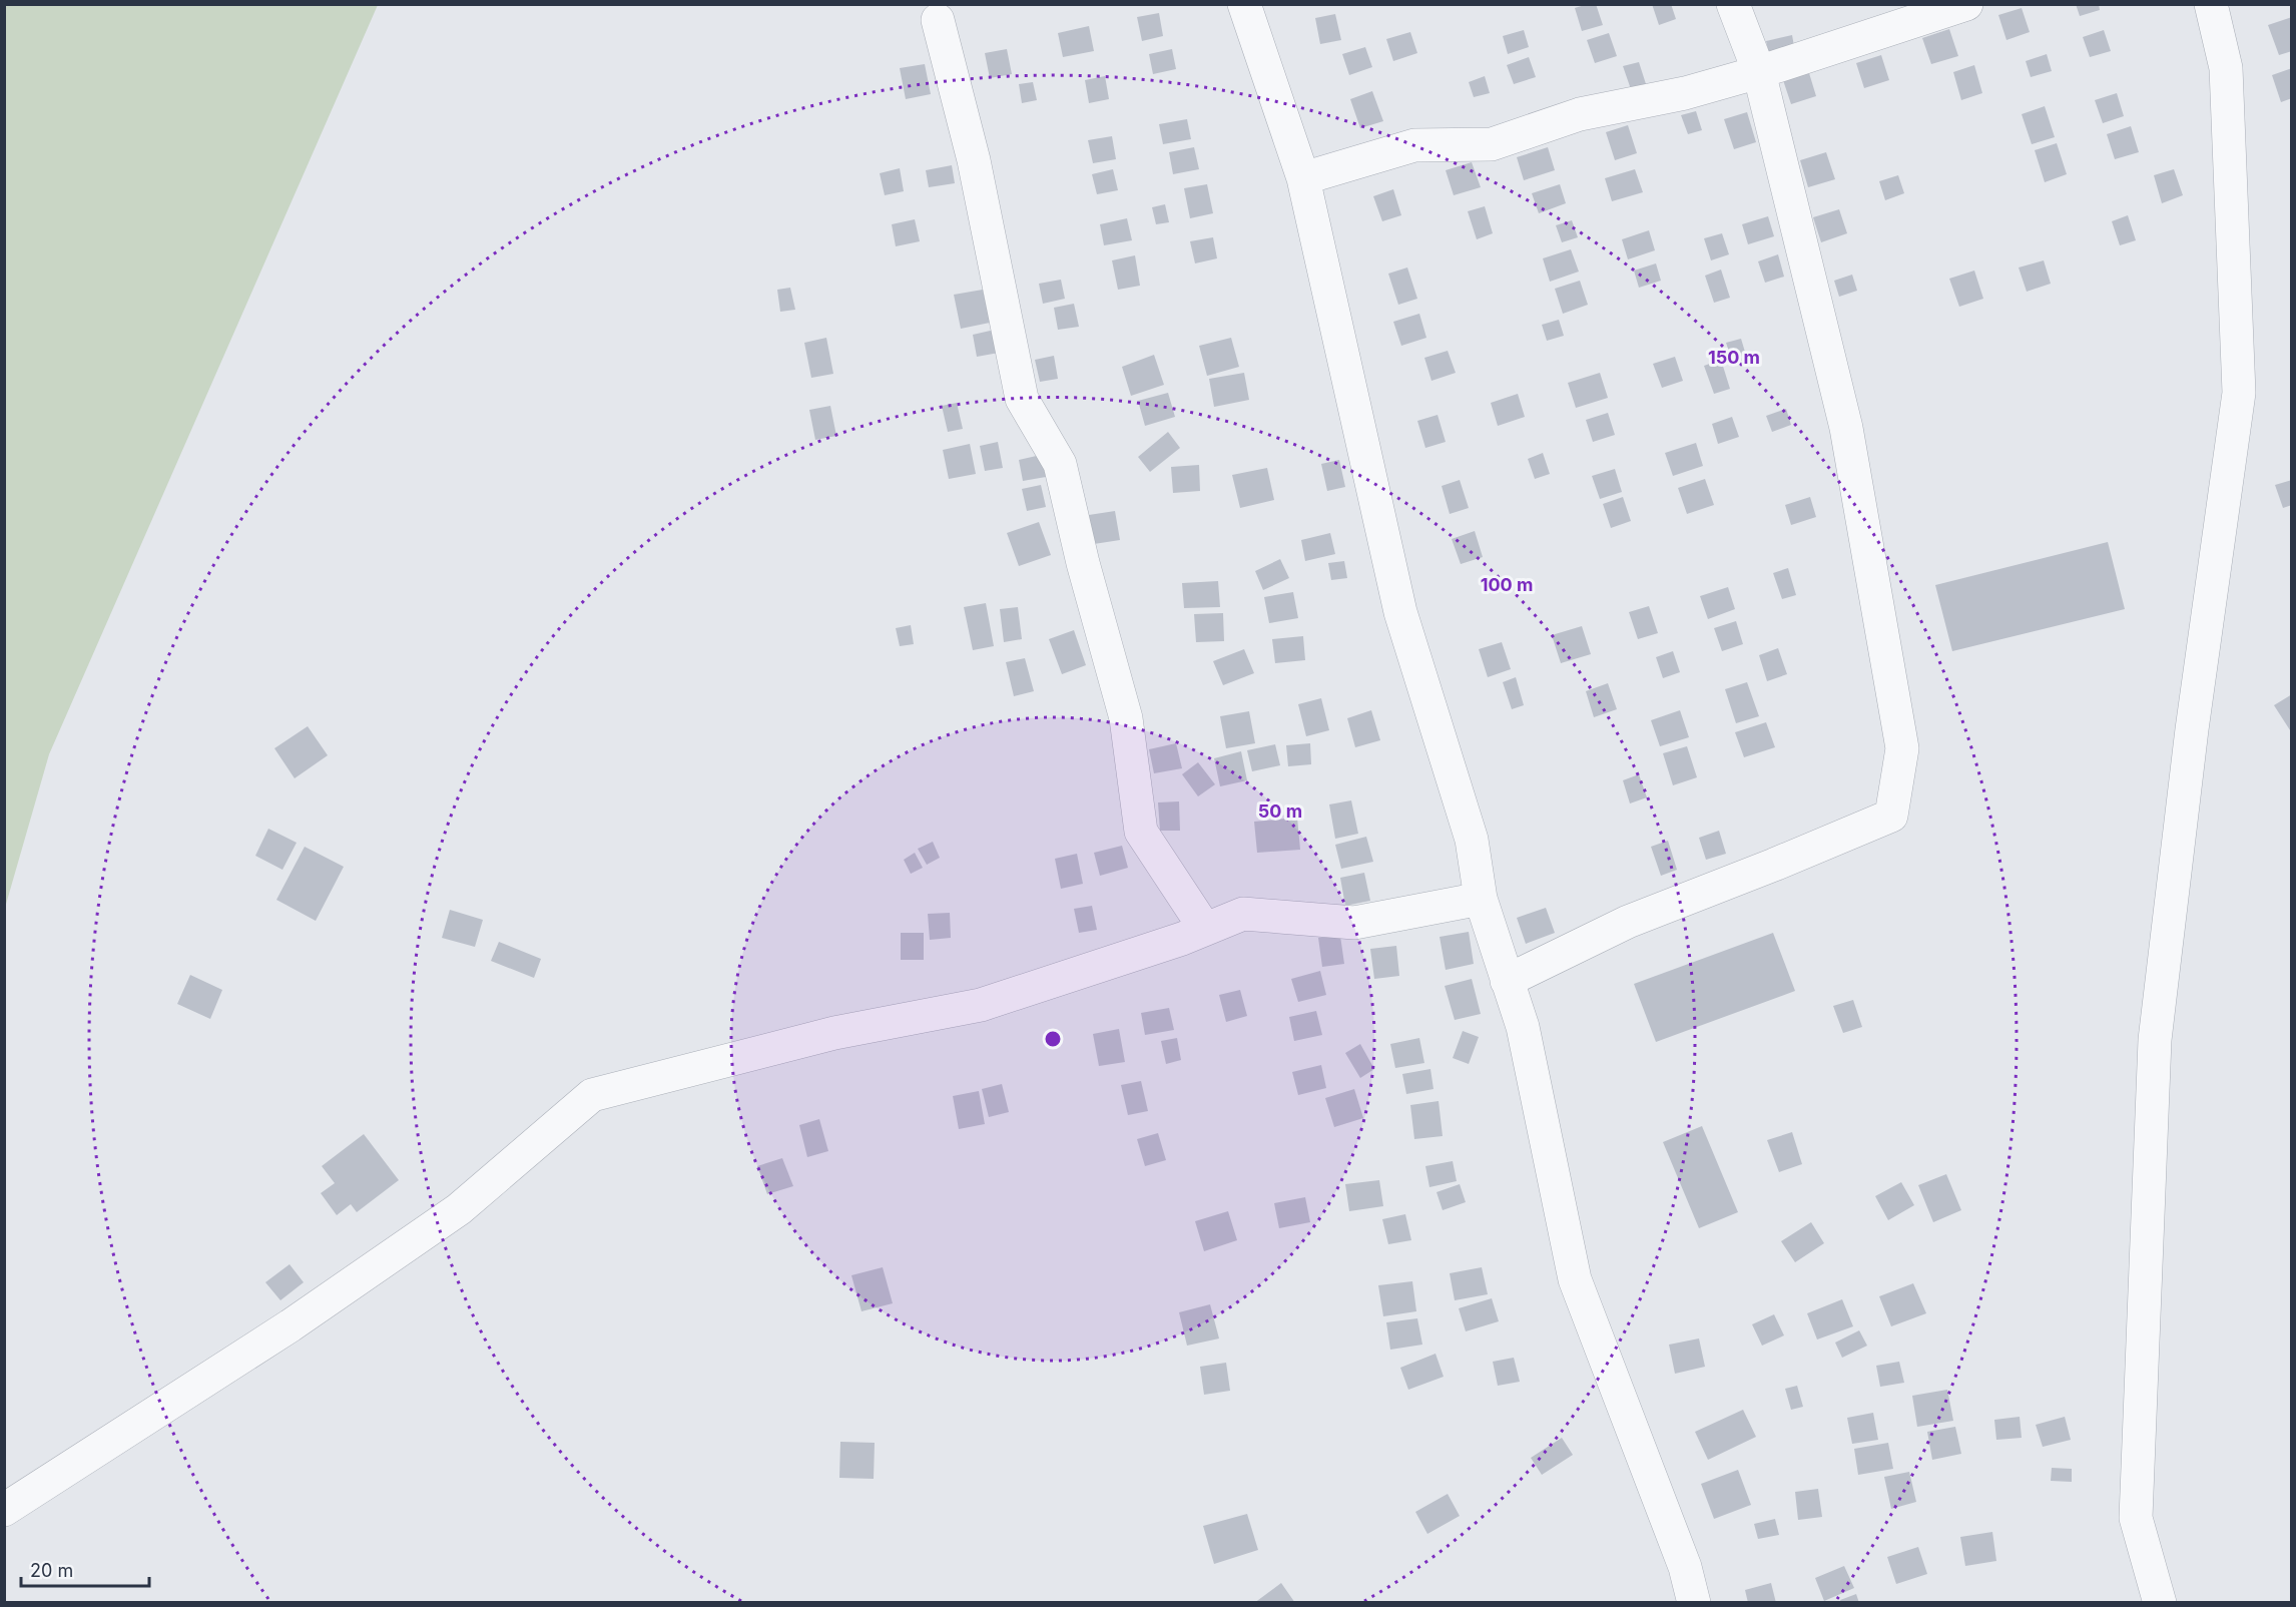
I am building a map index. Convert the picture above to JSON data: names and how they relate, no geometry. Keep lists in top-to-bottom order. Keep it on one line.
{"scale_bar":"20 m","rings":["150 m","100 m","50 m"]}
